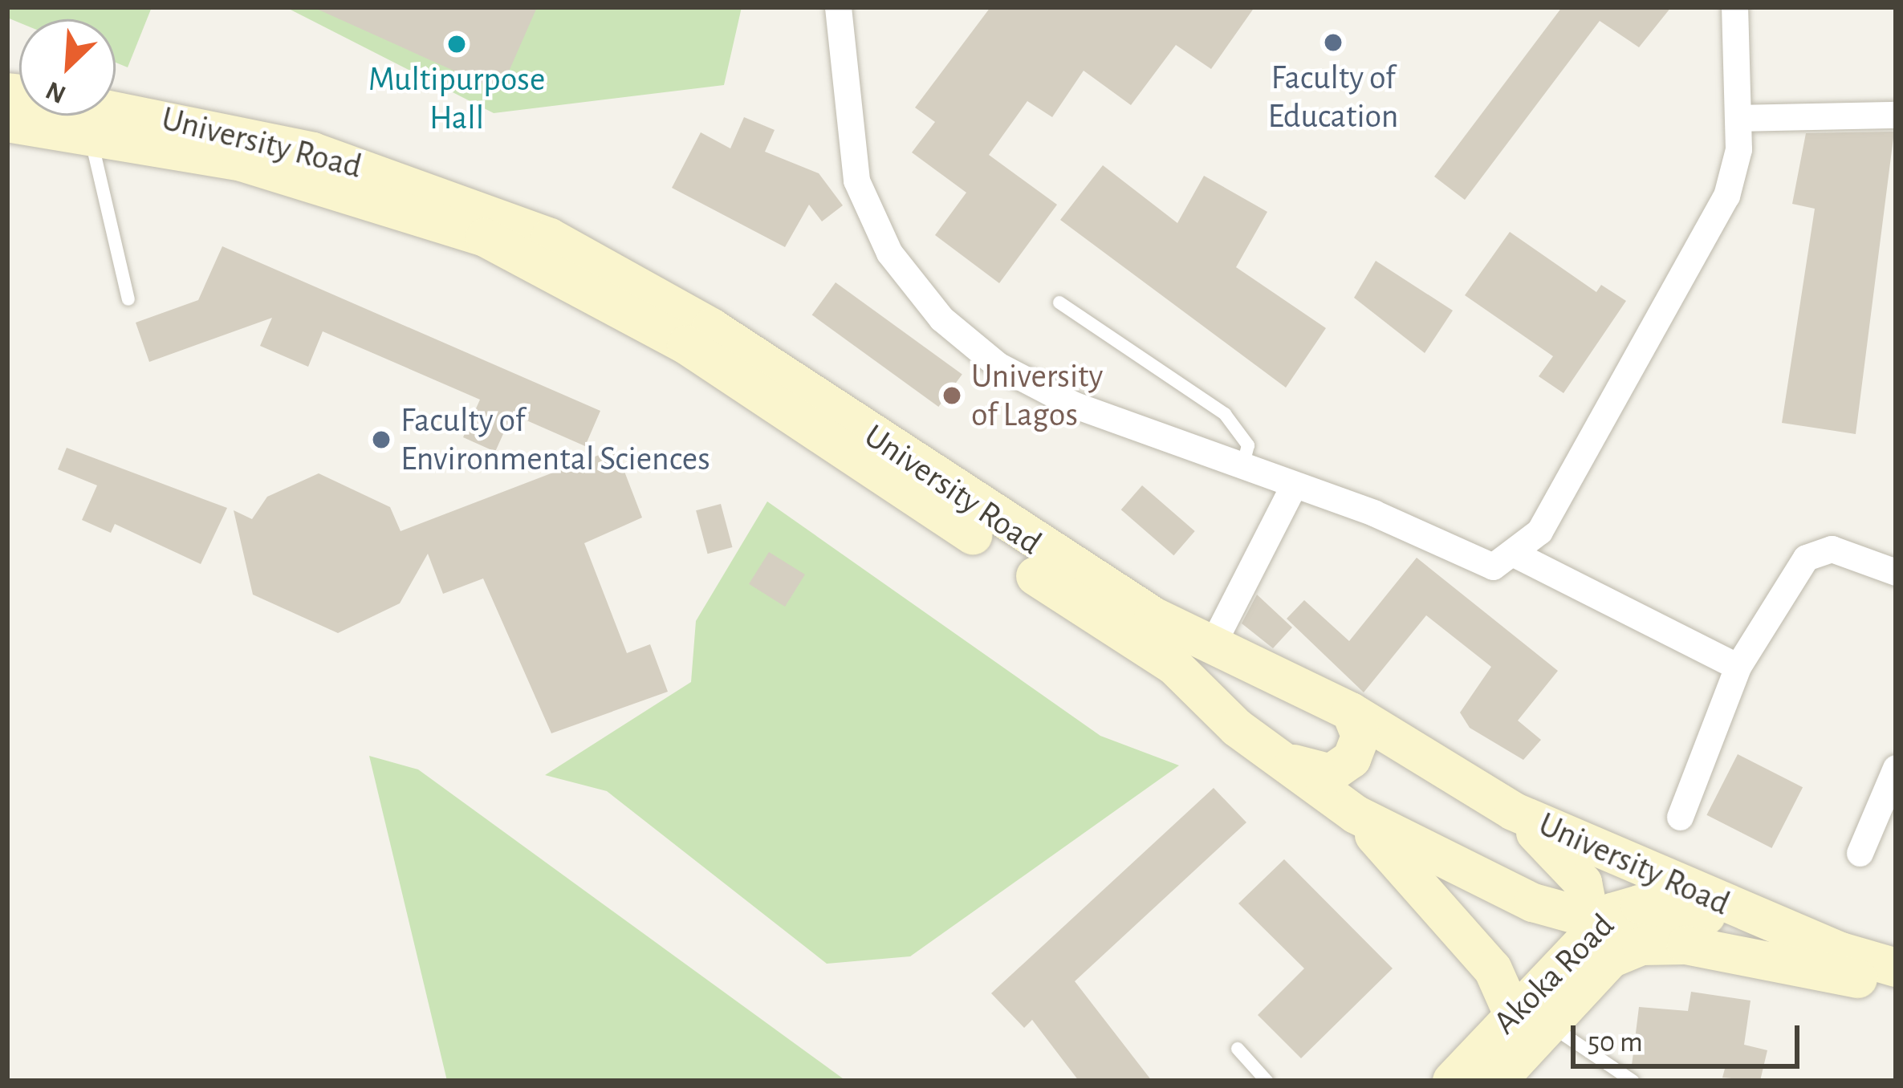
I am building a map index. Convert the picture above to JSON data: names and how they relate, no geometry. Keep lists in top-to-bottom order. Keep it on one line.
{"streets":{"main road":["University Road","Akoka Road"]},"crossings":[["University Road","Akoka Road"]],"places":["Faculty of Education","Multipurpose Hall","University of Lagos","Faculty of Environmental Sciences"],"scale_bar":"50 m","north":"bottom left"}
